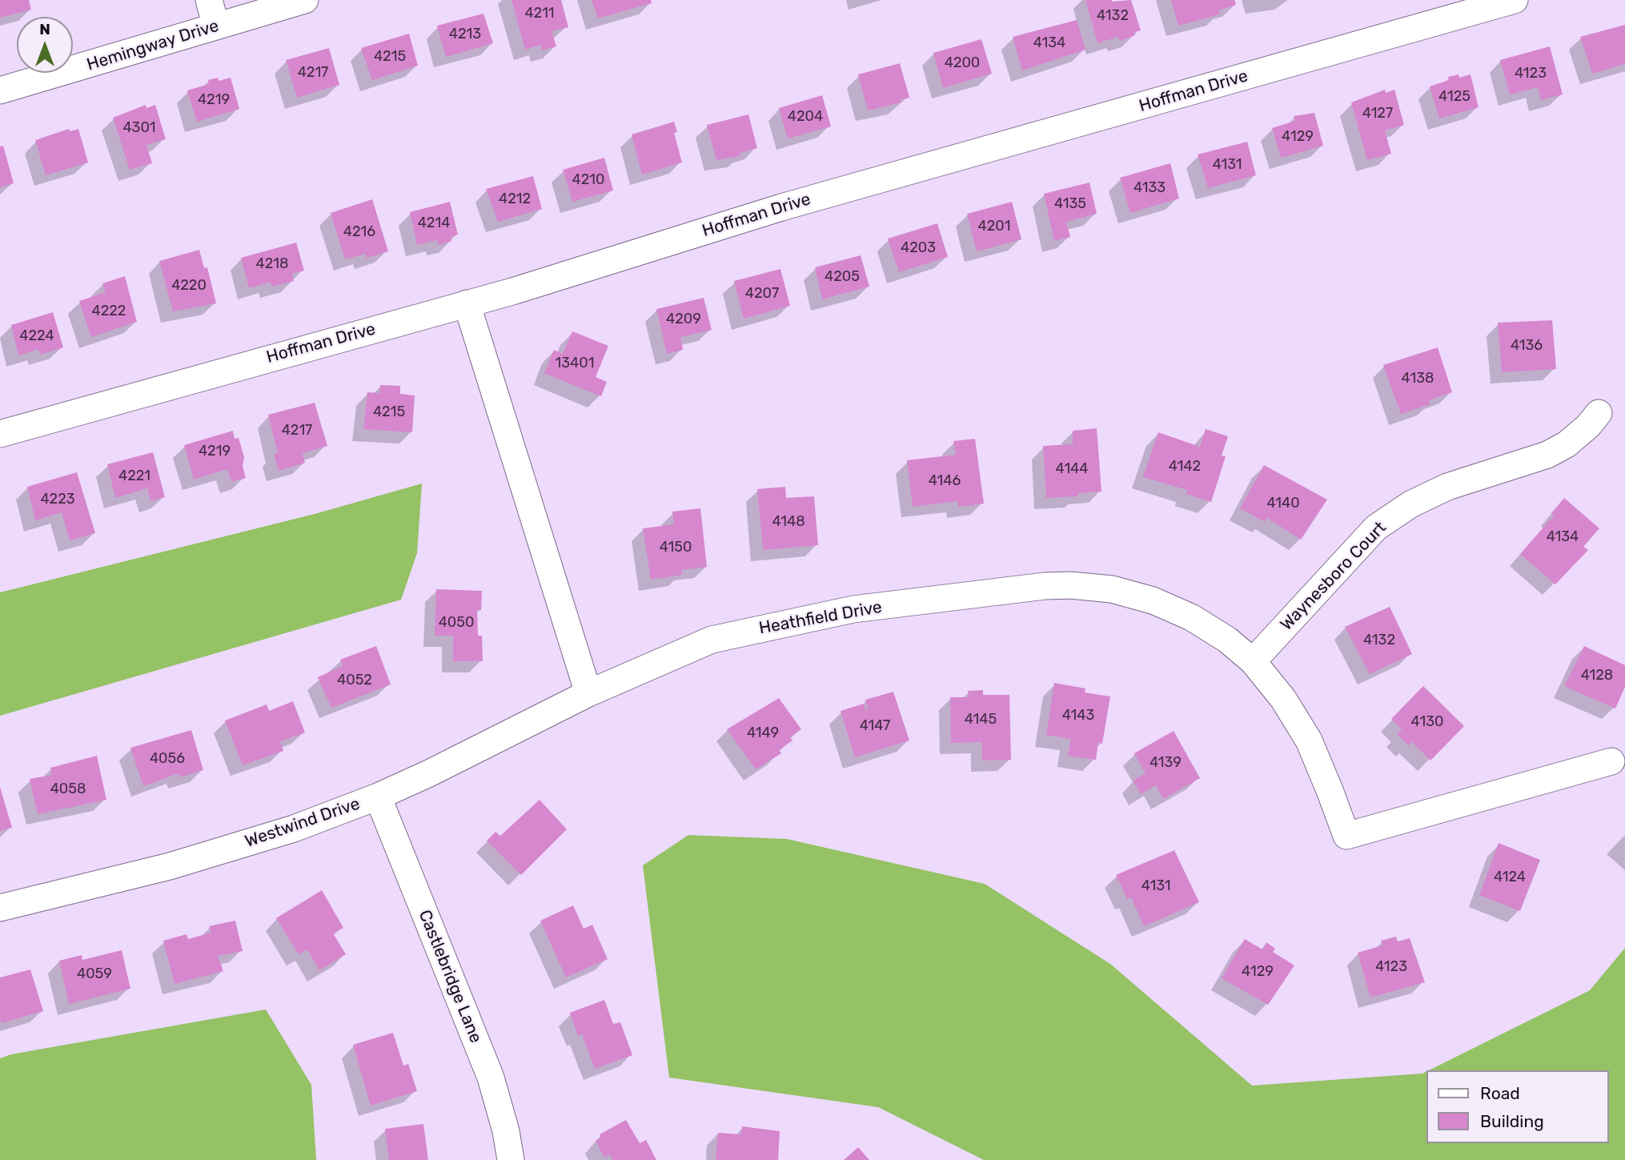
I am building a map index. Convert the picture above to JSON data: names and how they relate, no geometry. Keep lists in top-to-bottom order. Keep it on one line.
{"streets":{"street":["Hemingway Drive","Hoffman Drive","Waynesboro Court","Heathfield Drive","Westwind Drive","Castlebridge Lane"]},"crossings":[["Waynesboro Court","Heathfield Drive"],["Heathfield Drive","Westwind Drive"],["Westwind Drive","Castlebridge Lane"]],"house_numbers":["4211","4132","4213","4134","4215","4200","4217","4123","4125","4219","4127","4204","4301","4129","4131","4210","4133","4212","4135","4214","4201","4216","4203","4218","4205","4220","4207","4222","4209","4224","4136","13401","4138","4215","4217","4219","4142","4144","4221","4146","4223","4140","4148","4134","4150","4050","4132","4128","4052","4143","4145","4130","4147","4149","4056","4139","4058","4124","4131","4123","4129","4059"],"legend":["Road","Building"],"north":"top"}
